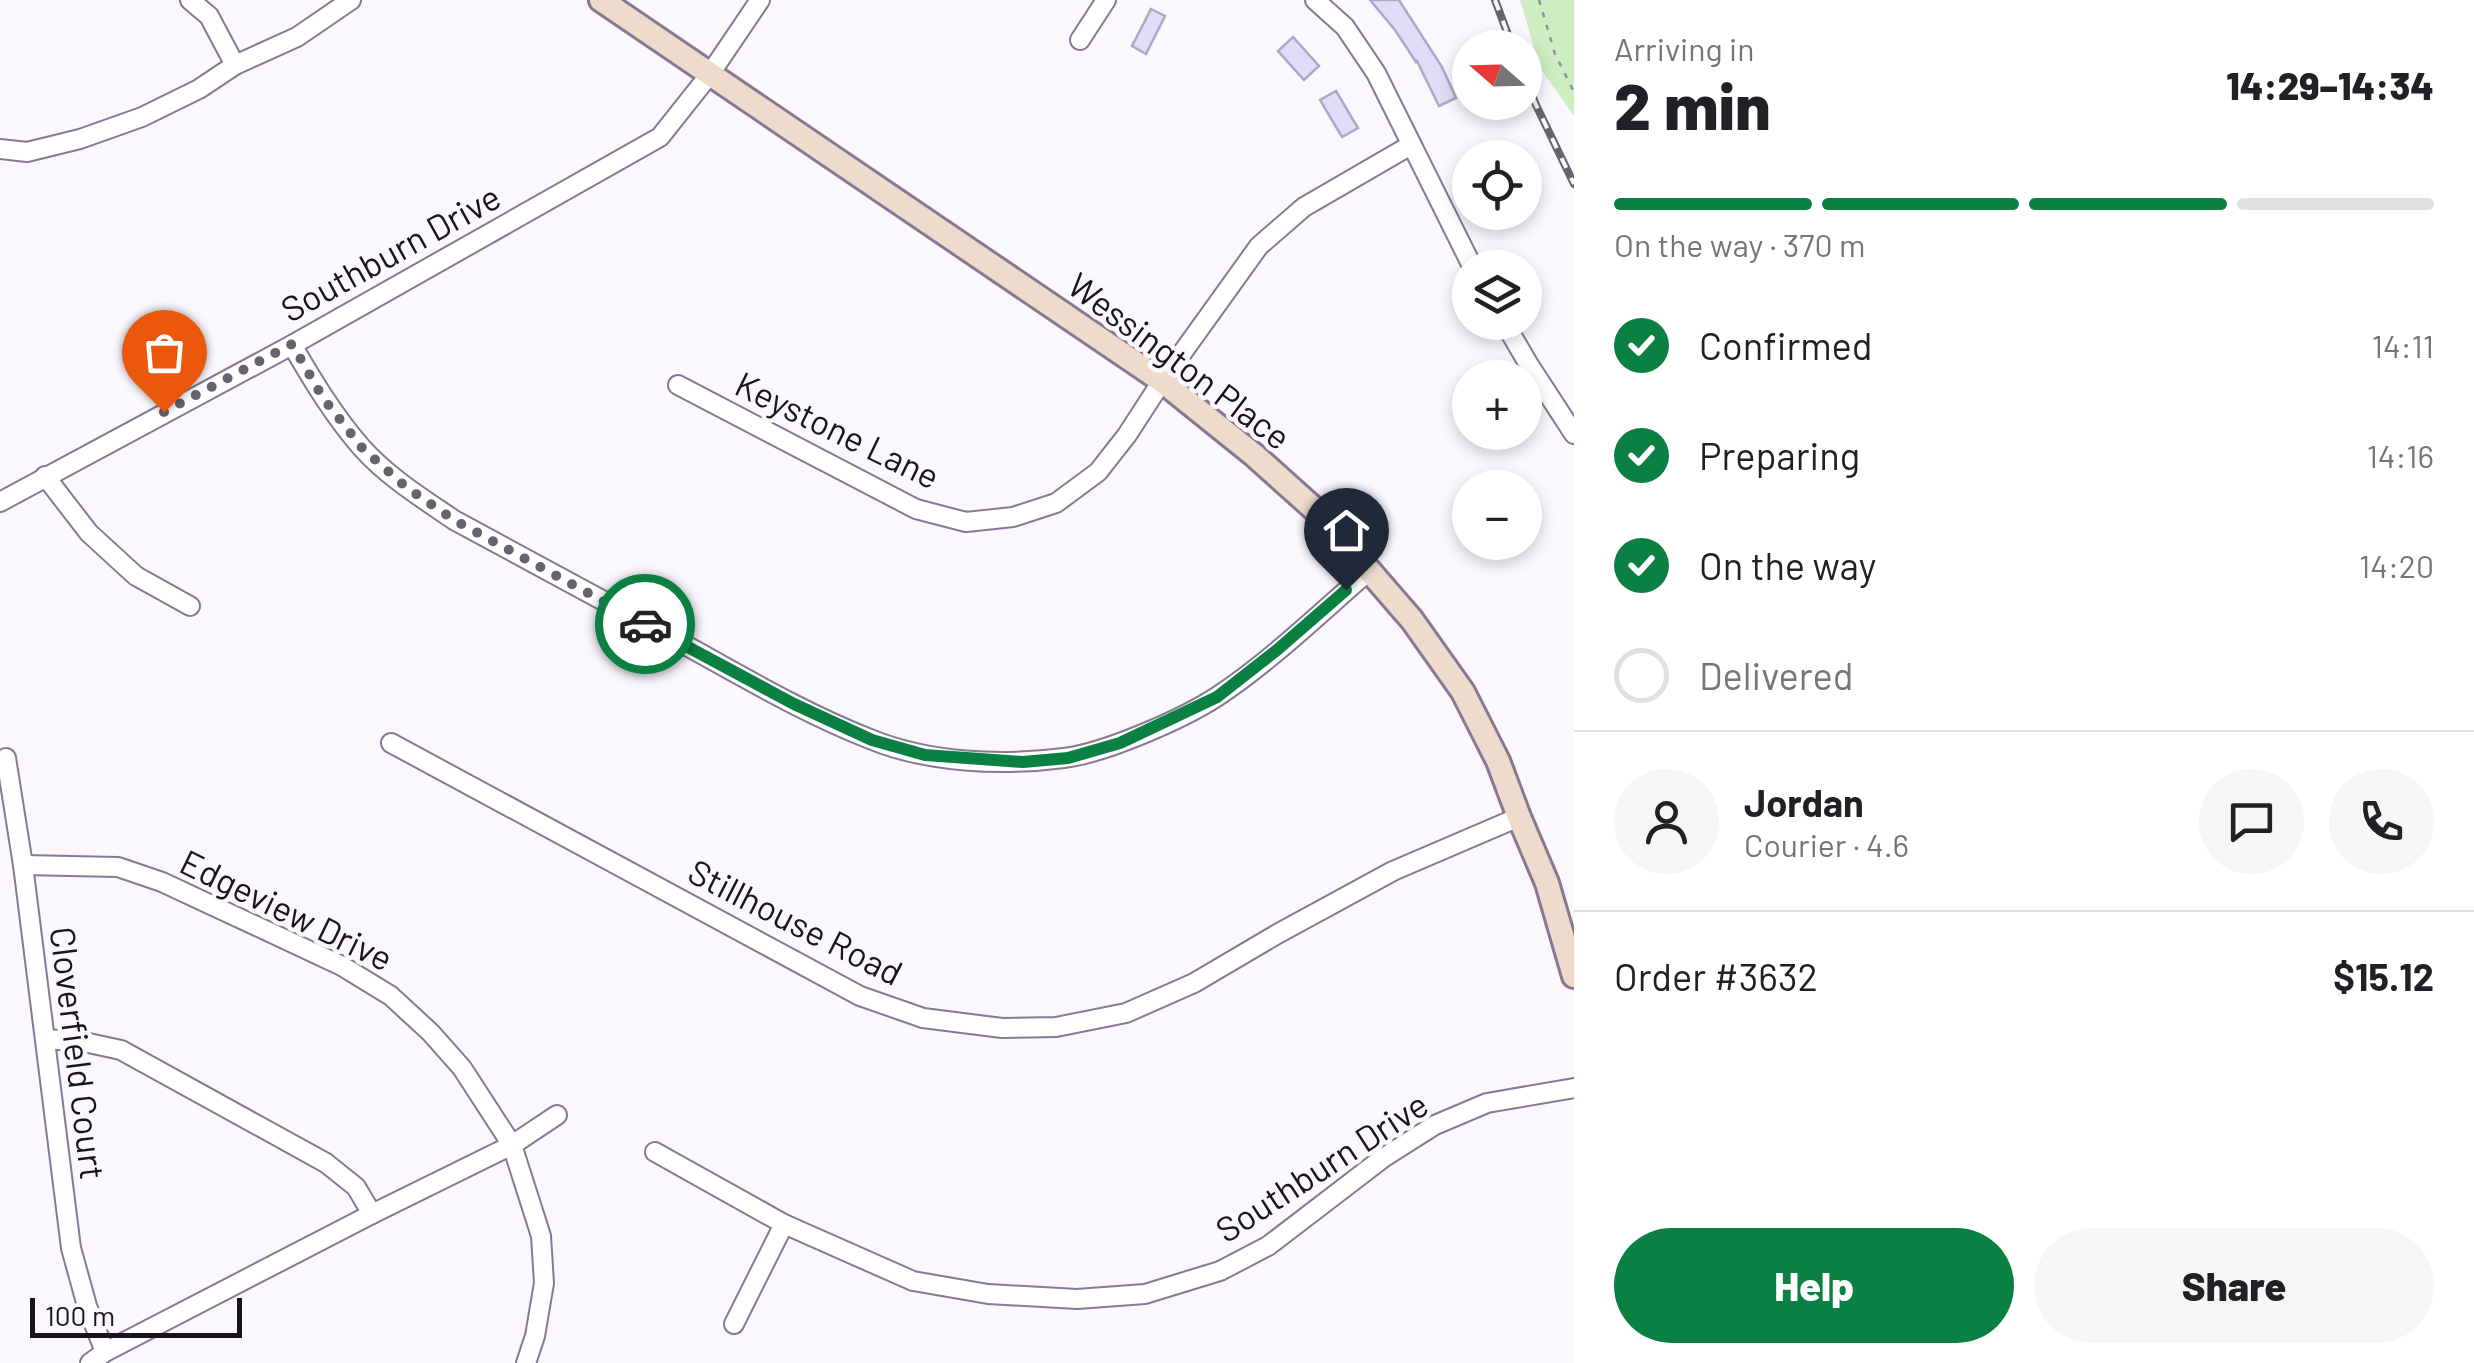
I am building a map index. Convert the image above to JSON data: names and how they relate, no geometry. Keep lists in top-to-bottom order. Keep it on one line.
{"streets":{"street":["Southburn Drive","Wessington Place","Keystone Lane","Edgeview Drive","Stillhouse Road","Cloverfield Court"]},"crossings":[["Southburn Drive","Wessington Place"],["Wessington Place","Keystone Lane"],["Wessington Place","Stillhouse Road"],["Edgeview Drive","Cloverfield Court"]],"scale_bar":"100 m","north":"left","page":{"heading":["2 min","Arriving in","14:29–14:34"],"panel":["Jordan","Courier · 4.6","Order #3632","$15.12"],"map_buttons":["+","−"],"bar":"On the way · 370 m","list":[["Confirmed","14:11"],["Preparing","14:16"],["On the way","14:20"],"Delivered"],"buttons":["Help","Share"],"scale":"100 m"}}
